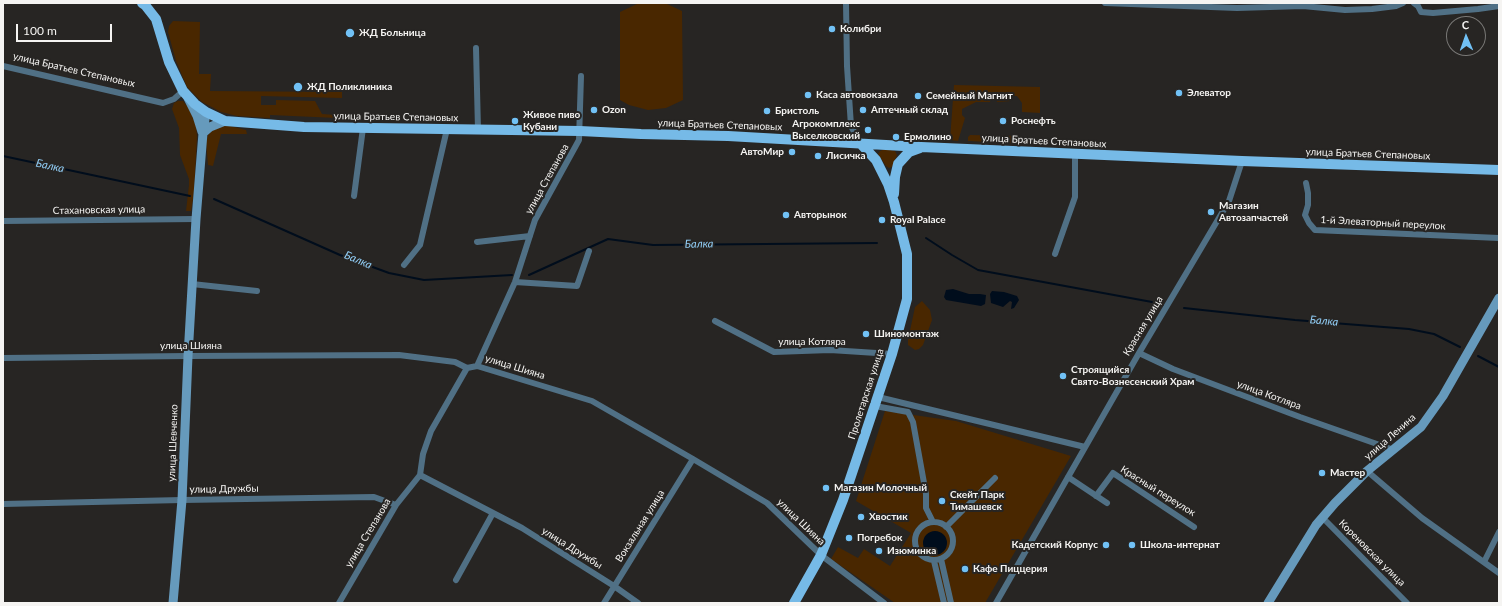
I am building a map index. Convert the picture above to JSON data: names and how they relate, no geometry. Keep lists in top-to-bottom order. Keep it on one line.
{"streets":{"main road":["улица Братьев Степановых","Пролетарская улица","улица Ленина","улица Шевченко"],"street":["улица Степанова","Стахановская улица","1-й Элеваторный переулок","Красная улица","улица Котляра","улица Шияна","улица Дружбы","Красный переулок","Вокзальная улица","Кореновская улица"]},"crossings":[["улица Братьев Степановых","улица Степанова"],["улица Братьев Степановых","Красная улица"],["улица Братьев Степановых","Пролетарская улица"],["улица Братьев Степановых","улица Шевченко"],["улица Степанова","улица Шияна"],["улица Степанова","улица Дружбы"],["Стахановская улица","улица Шевченко"],["Красная улица","улица Котляра"],["улица Котляра","Пролетарская улица"],["улица Котляра","улица Ленина"],["улица Шияна","Пролетарская улица"],["улица Шияна","улица Шевченко"],["улица Шияна","Вокзальная улица"],["улица Ленина","Кореновская улица"],["улица Шевченко","улица Дружбы"],["улица Дружбы","Вокзальная улица"]],"water":["Балка"],"places":["Колибри","ЖД Больница","ЖД Поликлиника","Элеватор","Каса автовокзала","Семейный Магнит","Ozon","Аптечный склад","Бристоль","Живое пиво Кубани","Роснефть","Агрокомплекс Выселковский","Ермолино","АвтоМир","Лисичка","Магазин Автозапчастей","Авторынок","Royal Palace","Шиномонтаж","Строящийся Свято-Вознесенский Храм","Мастер","Магазин Молочный","Скейт Парк Тимашевск","Хвостик","Погребок","Кадетский Корпус","Школа-интернат","Изюминка","Кафе Пиццерия"],"scale_bar":"100 m","north":"top"}
